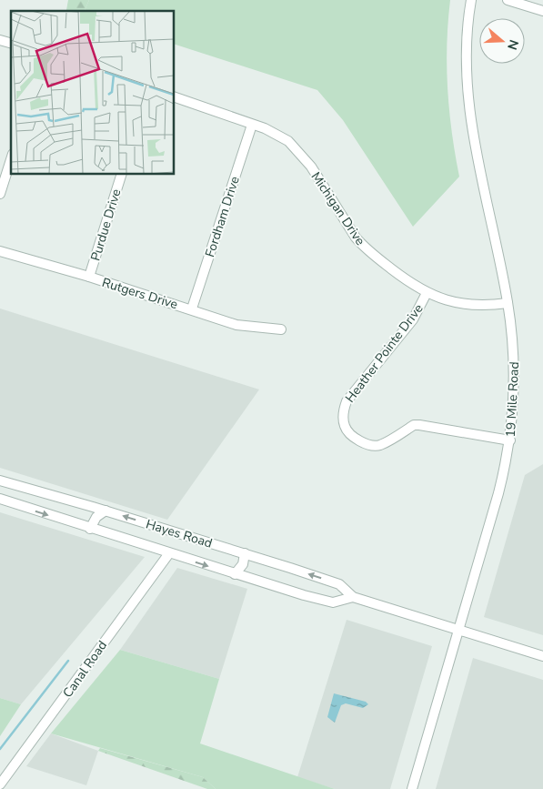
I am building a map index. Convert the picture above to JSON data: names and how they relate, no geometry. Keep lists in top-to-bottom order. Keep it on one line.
{"streets":{"street":["Michigan Drive","Fordham Drive","Purdue Drive","Rutgers Drive","Heather Pointe Drive","19 Mile Road","Hayes Road","Canal Road"]},"crossings":[["Michigan Drive","Fordham Drive"],["Michigan Drive","Heather Pointe Drive"],["Michigan Drive","19 Mile Road"],["Fordham Drive","Rutgers Drive"],["Purdue Drive","Rutgers Drive"],["Heather Pointe Drive","19 Mile Road"],["19 Mile Road","Hayes Road"],["Hayes Road","Canal Road"]],"north":"right"}
